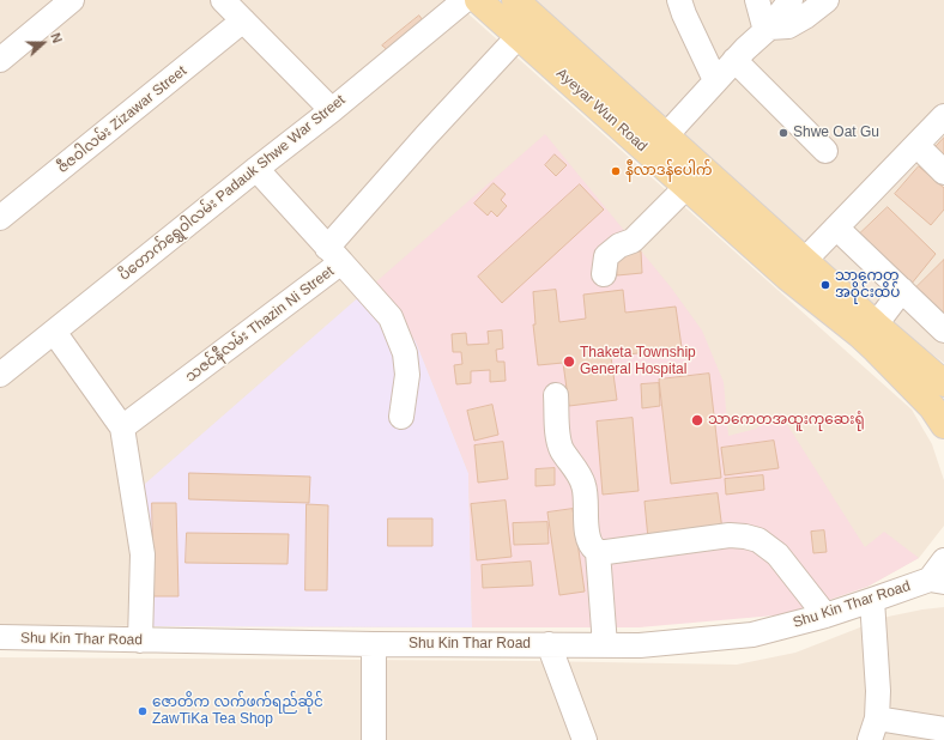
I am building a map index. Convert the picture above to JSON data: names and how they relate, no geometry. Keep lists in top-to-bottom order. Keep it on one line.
{"streets":{"main road":["Ayeyar Wun Road"],"street":["ဇီဇဝါလမ်း Zizawar Street","ပိတောက်ရွှေဝါလမ်း Padauk Shwe War Street","သဇင်နီလမ်း Thazin Ni Street","Shu Kin Thar Road"]},"crossings":[["ပိတောက်ရွှေဝါလမ်း Padauk Shwe War Street","သဇင်နီလမ်း Thazin Ni Street"]],"places":["Shwe Oat Gu","နီလာဒန်ပေါက်","သာကေတ အဝိုင်းထိပ်","Thaketa Township General Hospital","သာကေတအထူးကုဆေးရုံ","ဇောတိက လက်ဖက်ရည်ဆိုင် ZawTiKa Tea Shop"],"north":"right"}
